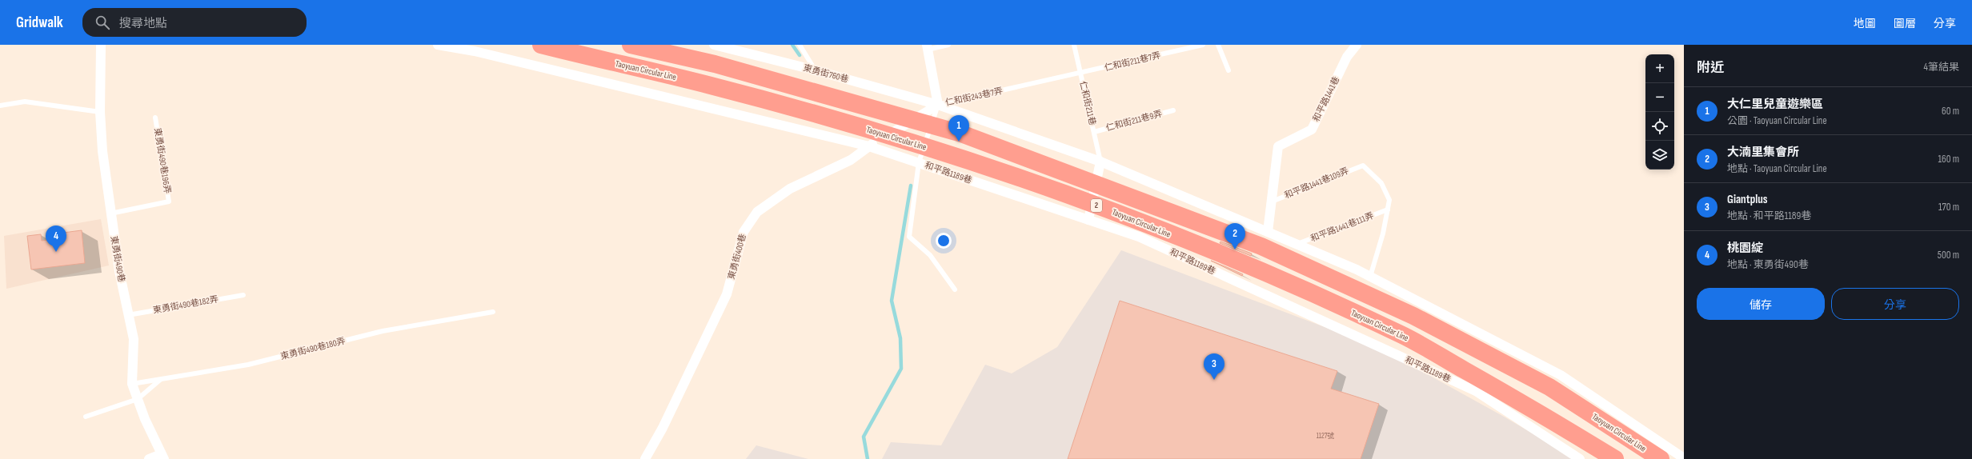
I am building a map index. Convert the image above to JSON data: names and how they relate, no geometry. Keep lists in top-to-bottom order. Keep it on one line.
{"streets":{"highway":["Taoyuan Circular Line","2"],"street":["東勇街760巷","和平路1441巷","和平路1189巷","東勇街400巷","東勇街490巷"],"lane":["仁和街211巷7弄","仁和街243巷7弄","仁和街211巷","仁和街211巷9弄","東勇街490巷196弄","和平路1441巷109弄","和平路1441巷111弄","東勇街490巷182弄","東勇街490巷180弄"]},"crossings":[["仁和街211巷7弄","仁和街243巷7弄"],["仁和街211巷7弄","仁和街211巷"],["東勇街760巷","仁和街243巷7弄"],["東勇街760巷","東勇街400巷"],["仁和街243巷7弄","東勇街400巷"],["和平路1441巷","和平路1441巷109弄"],["仁和街211巷","仁和街211巷9弄"],["東勇街490巷196弄","東勇街490巷"],["和平路1441巷109弄","和平路1441巷111弄"],["東勇街490巷","東勇街490巷182弄"],["東勇街490巷","東勇街490巷180弄"]],"house_numbers":["1127號"],"page":{"header":"Gridwalk","search":"搜尋地點","nav":["地圖","圖層","分享"],"heading":["附近","4筆結果"],"map_buttons":["+","−"],"list":[{"mark":"1","name":"大仁里兒童遊樂區","note":"公園 · Taoyuan Circular Line","value":"60 m"},{"mark":"2","name":"大湳里集會所","note":"地點 · Taoyuan Circular Line","value":"160 m"},{"mark":"3","name":"Giantplus","note":"地點 · 和平路1189巷","value":"170 m"},{"mark":"4","name":"桃園綻","note":"地點 · 東勇街490巷","value":"500 m"}],"pins":["1","2","4","3"],"buttons":["儲存","分享"]}}
